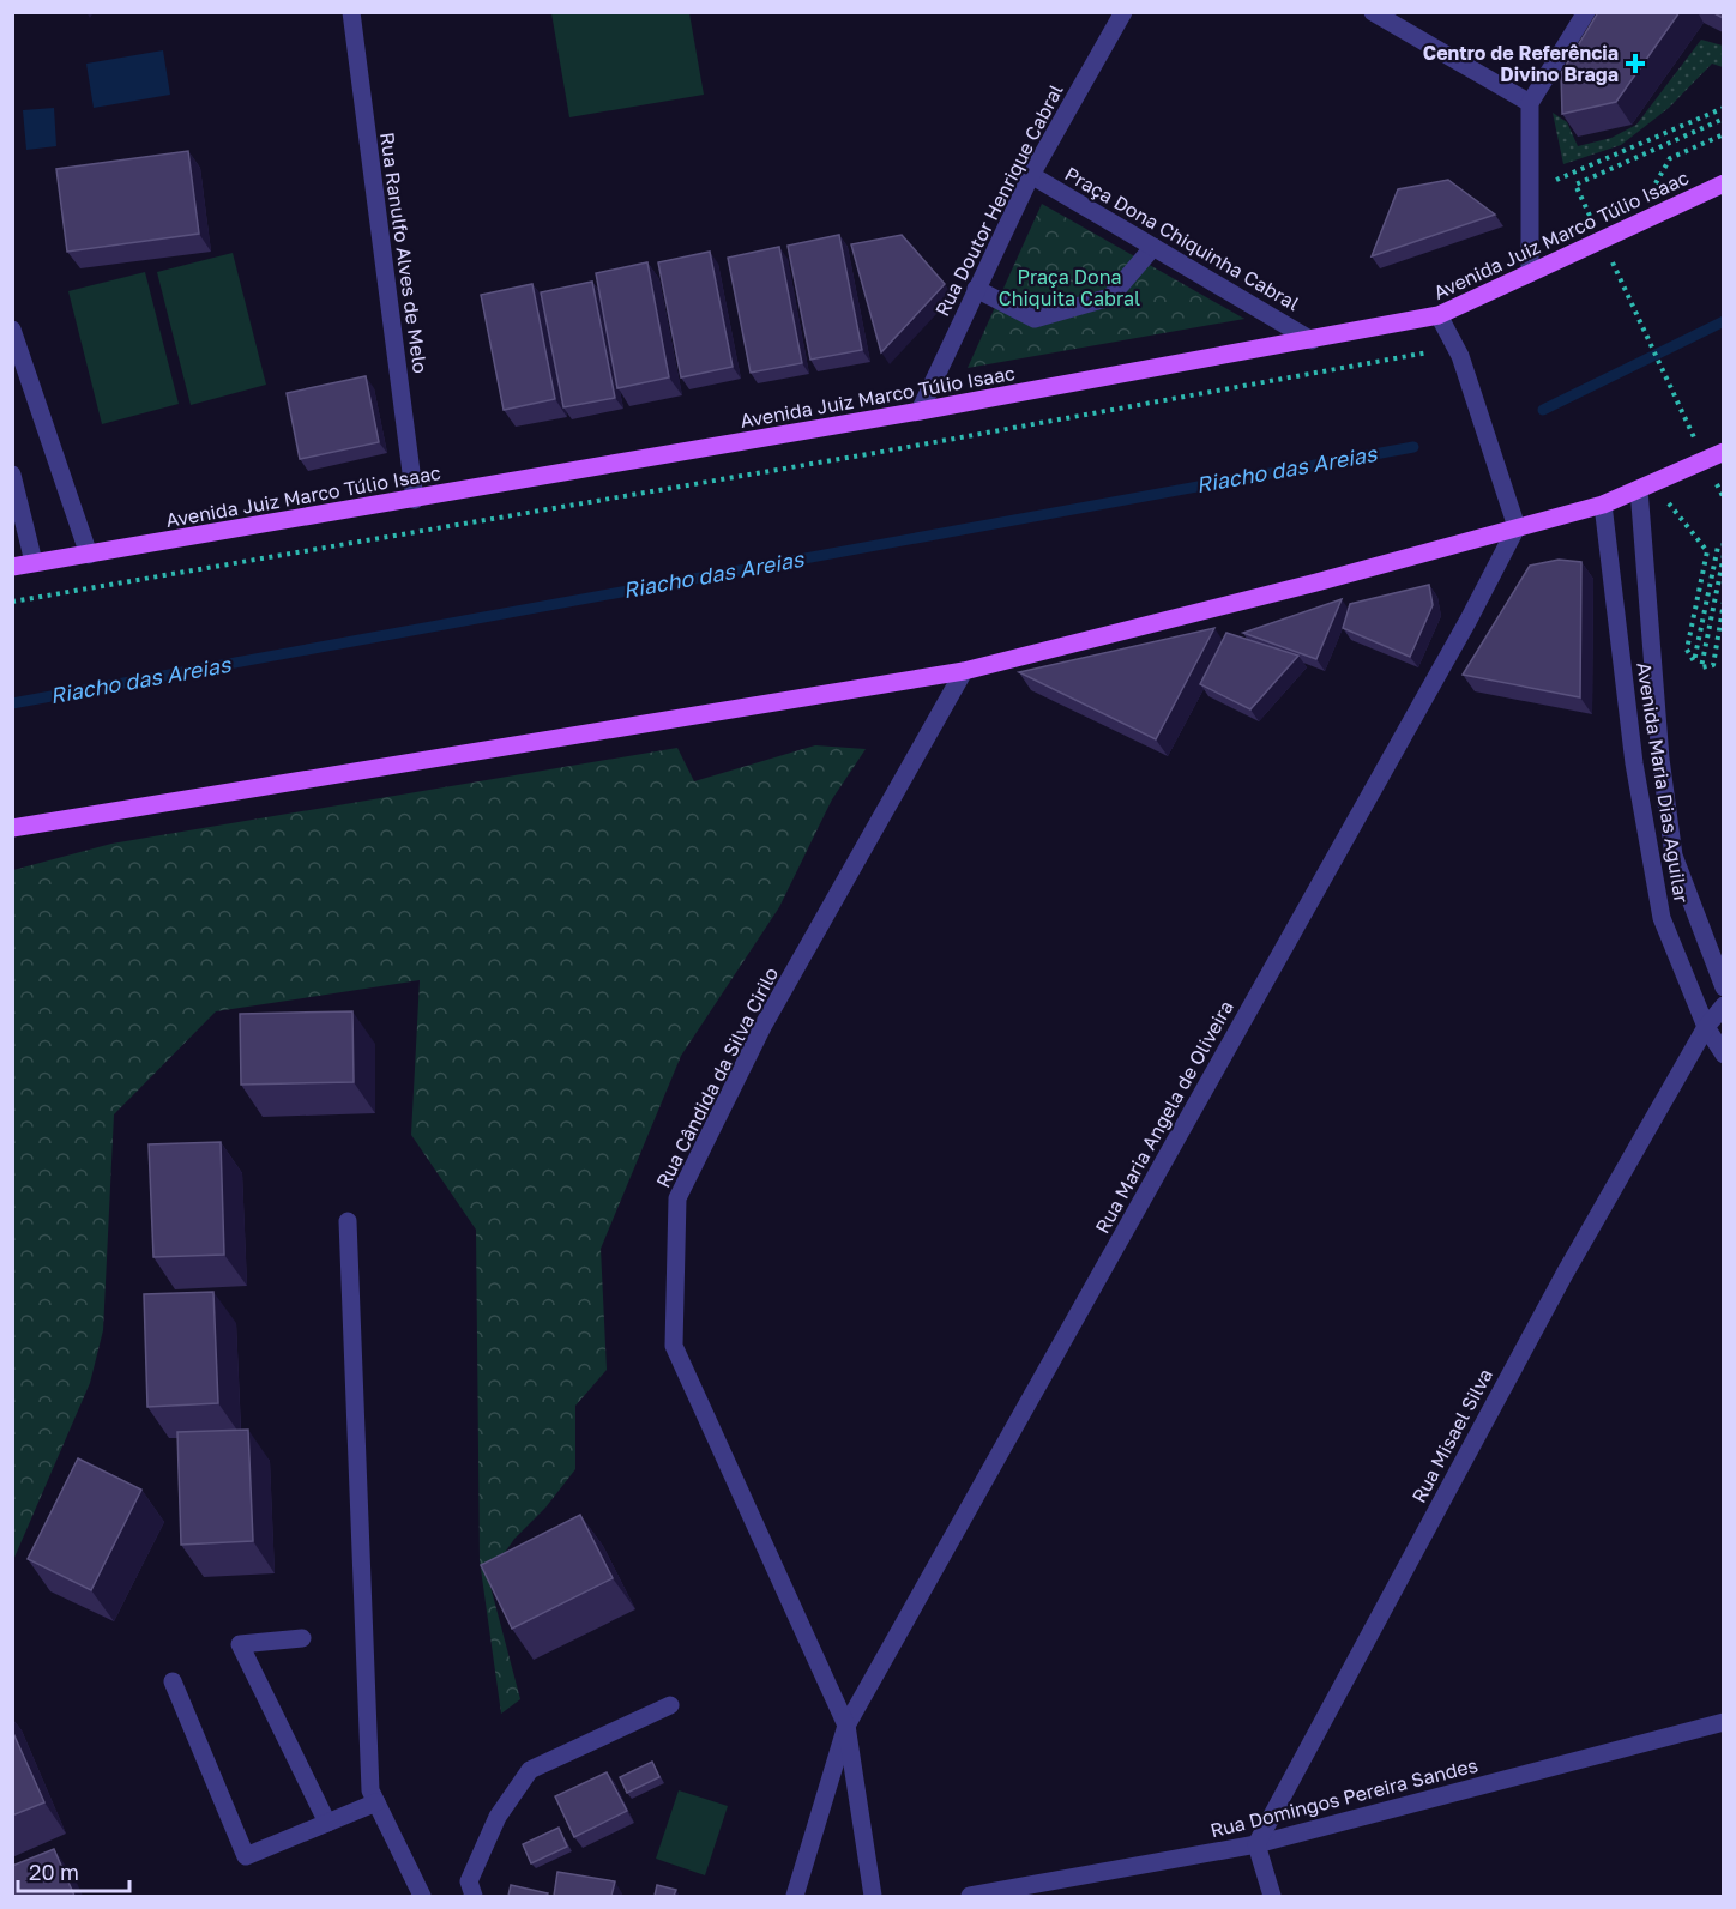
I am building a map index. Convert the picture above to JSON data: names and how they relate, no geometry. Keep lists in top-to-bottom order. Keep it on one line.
{"streets":{"main road":["Avenida Juiz Marco Túlio Isaac"],"street":["Rua Doutor Henrique Cabral","Praça Dona Chiquinha Cabral","Rua Ranulfo Alves de Melo","Avenida Maria Dias Aguilar","Rua Cândida da Silva Cirilo","Rua Maria Angela de Oliveira","Rua Misael Silva","Rua Domingos Pereira Sandes"]},"crossings":[["Rua Doutor Henrique Cabral","Avenida Juiz Marco Túlio Isaac"],["Rua Doutor Henrique Cabral","Praça Dona Chiquinha Cabral"],["Avenida Juiz Marco Túlio Isaac","Praça Dona Chiquinha Cabral"],["Avenida Juiz Marco Túlio Isaac","Rua Ranulfo Alves de Melo"],["Avenida Maria Dias Aguilar","Rua Misael Silva"],["Rua Cândida da Silva Cirilo","Rua Maria Angela de Oliveira"],["Rua Misael Silva","Rua Domingos Pereira Sandes"]],"water":["Riacho das Areias"],"parks":["Praça Dona Chiquita Cabral"],"places":{"health":["Centro de Referência Divino Braga"]},"scale_bar":"20 m"}
